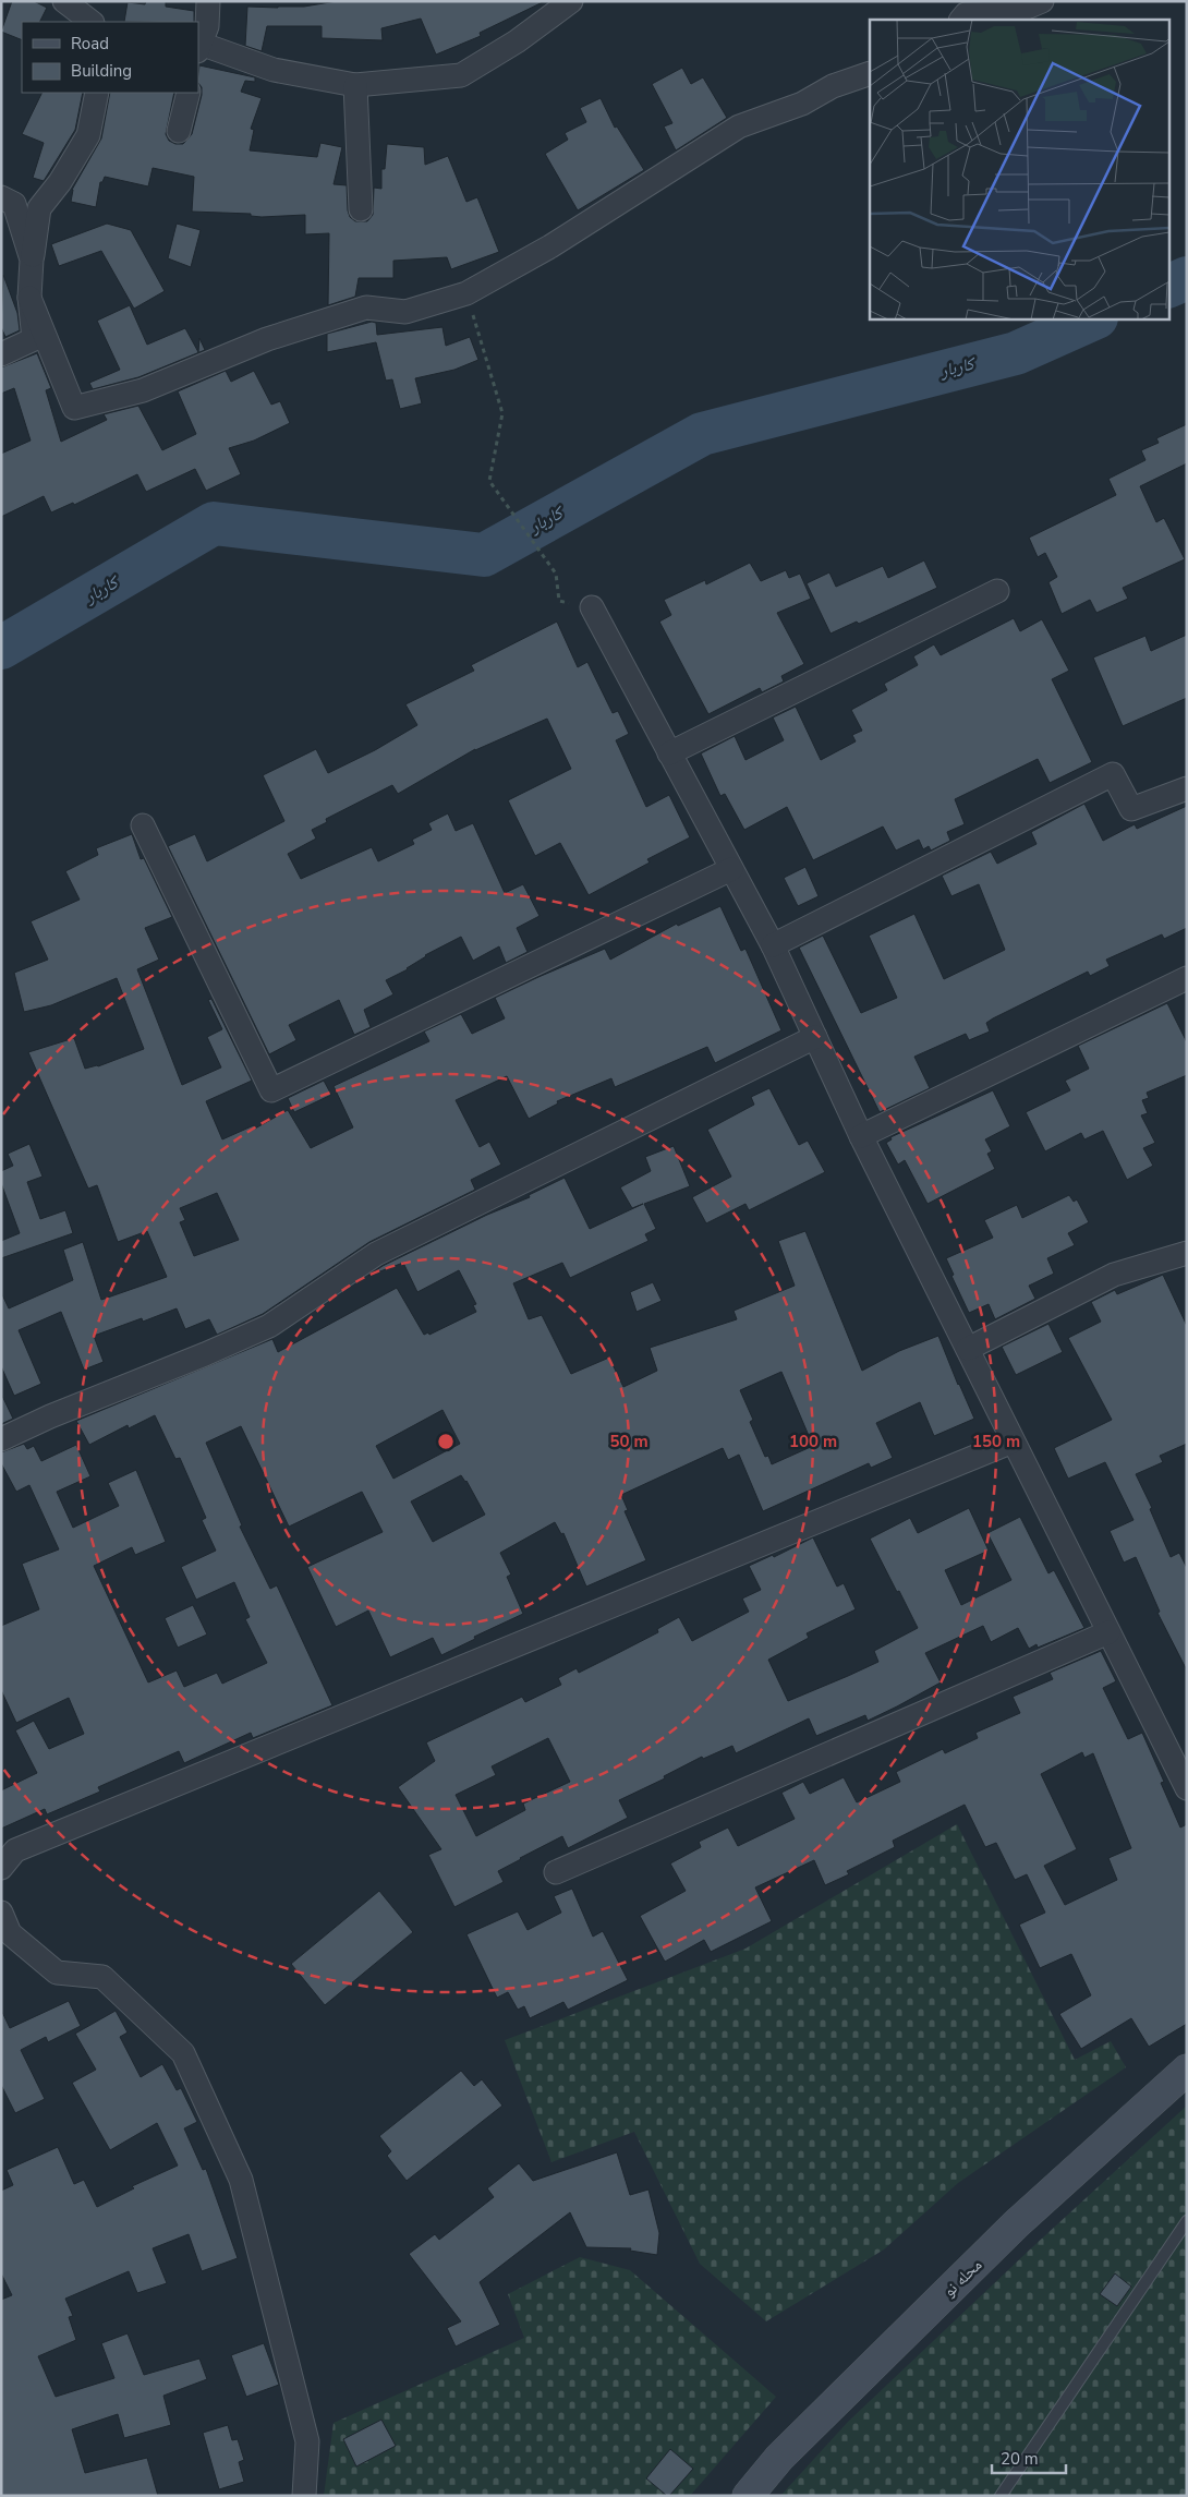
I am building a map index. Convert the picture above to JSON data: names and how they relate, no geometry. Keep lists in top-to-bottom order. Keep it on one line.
{"streets":{"street":["محله نو"]},"water":["کاربار"],"legend":["Road","Building"],"scale_bar":"20 m","rings":["50 m","100 m","150 m"]}
